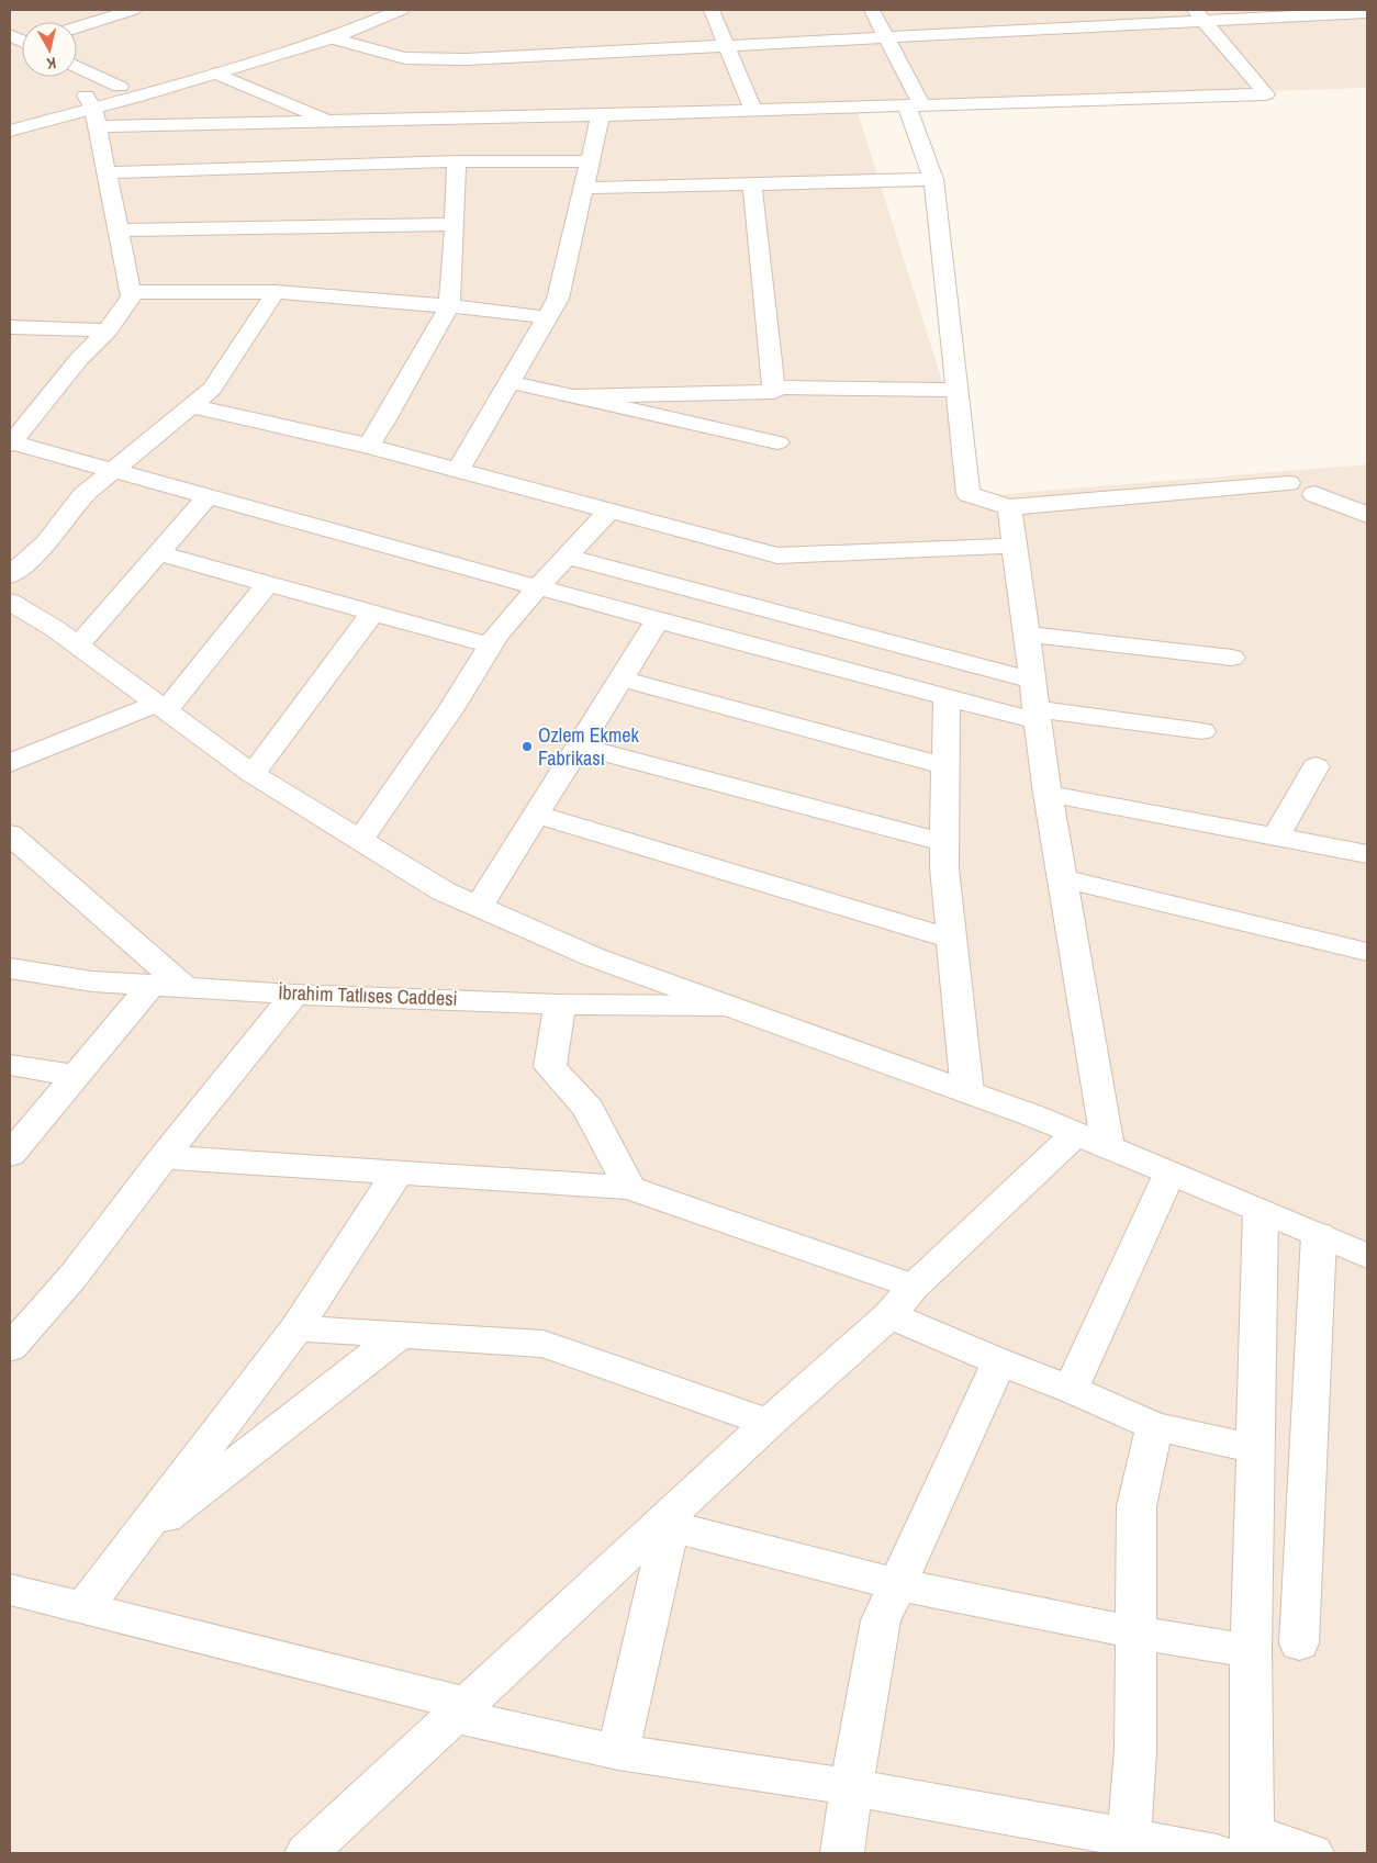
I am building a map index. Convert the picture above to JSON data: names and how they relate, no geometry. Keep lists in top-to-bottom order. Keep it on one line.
{"streets":{"street":["İbrahim Tatlıses Caddesi"]},"places":["Ozlem Ekmek Fabrikası"],"north":"bottom"}
